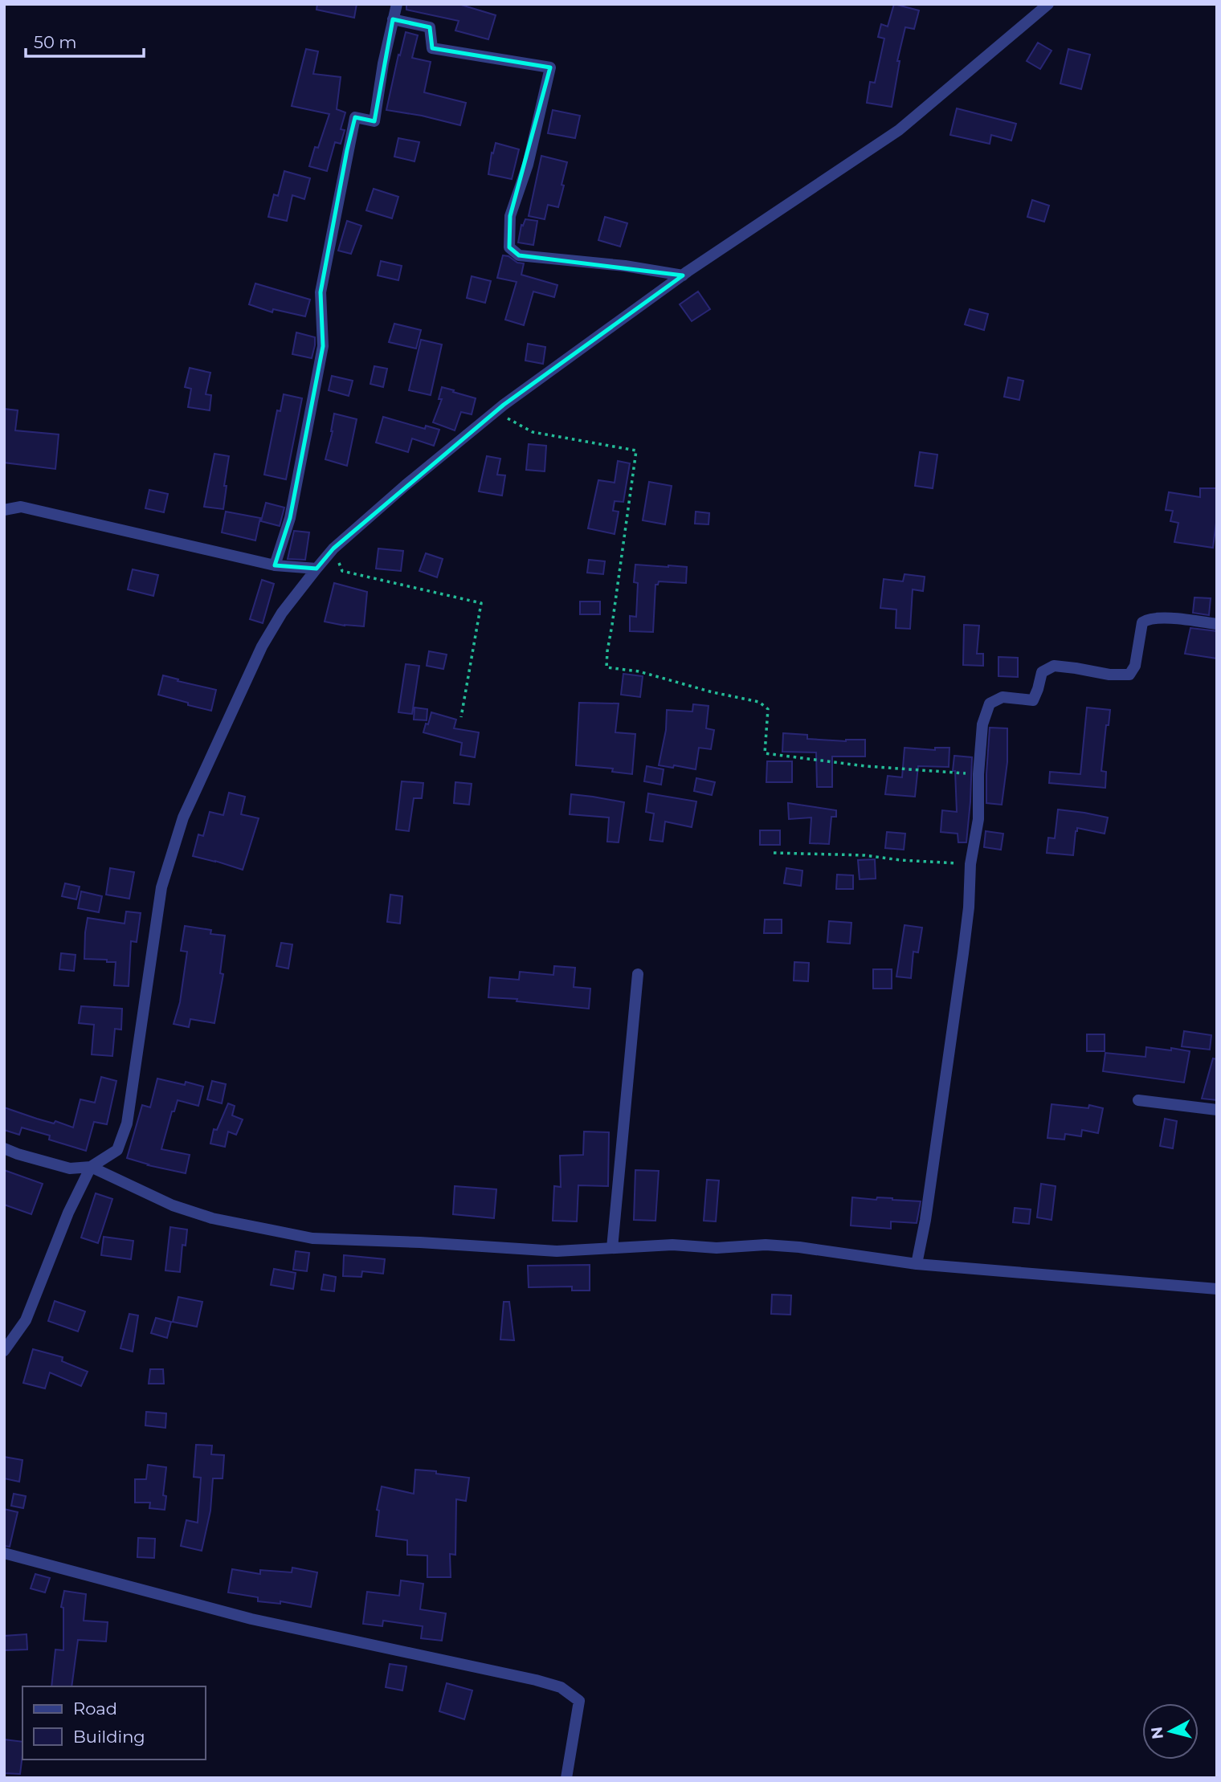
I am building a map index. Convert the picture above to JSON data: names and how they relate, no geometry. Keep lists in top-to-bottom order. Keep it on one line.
{"legend":["Road","Building"],"scale_bar":"50 m","north":"left"}
